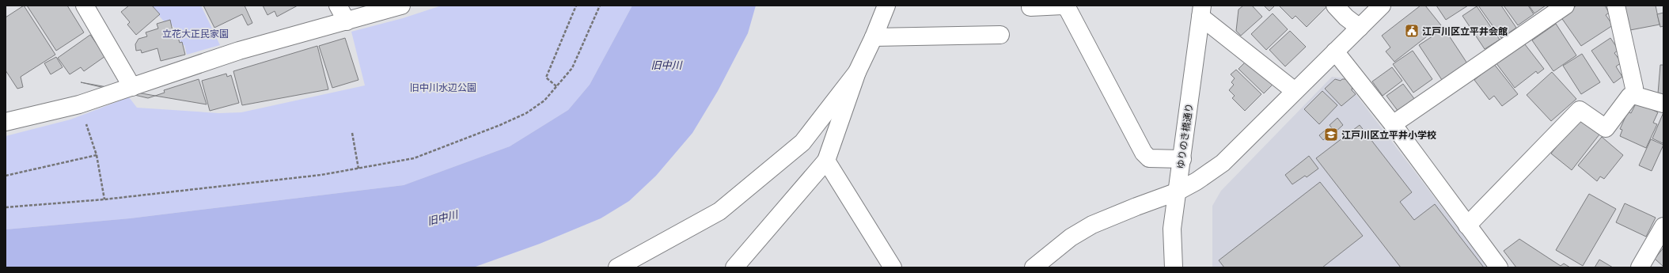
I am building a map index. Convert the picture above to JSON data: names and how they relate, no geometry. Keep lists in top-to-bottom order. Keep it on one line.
{"streets":{"street":["ゆりのき橋通り"]},"water":["旧中川"],"parks":["立花大正民家園","旧中川水辺公園"],"places":{"public building":["江戸川区立平井会館"],"school or university":["江戸川区立平井小学校"]}}
